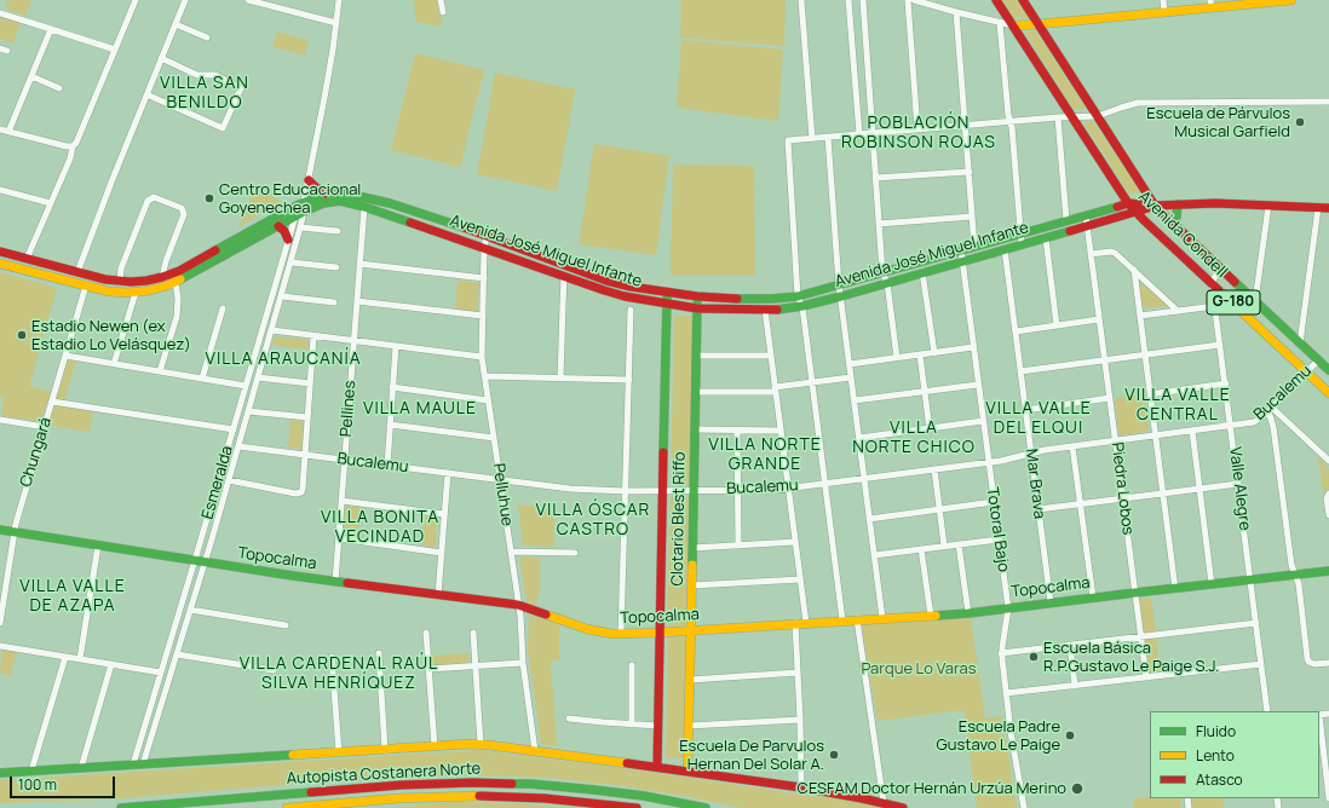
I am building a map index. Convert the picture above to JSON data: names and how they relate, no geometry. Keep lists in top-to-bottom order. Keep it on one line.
{"streets":{"main road":["Avenida Condell","Avenida José Miguel Infante","G-180","Clotario Blest Riffo","Topocalma","Autopista Costanera Norte"],"street":["Bucalemu","Pellines","Chungará","Esmeralda","Mar Brava","Piedra Lobos","Valle Alegre","Pelluhue","Totoral Bajo"]},"crossings":[["Avenida Condell","Avenida José Miguel Infante"],["Avenida Condell","Bucalemu"],["Avenida Condell","Valle Alegre"],["Avenida José Miguel Infante","Pellines"],["Avenida José Miguel Infante","Chungará"],["Avenida José Miguel Infante","Esmeralda"],["Avenida José Miguel Infante","Mar Brava"],["Avenida José Miguel Infante","Piedra Lobos"],["Avenida José Miguel Infante","Pelluhue"],["Avenida José Miguel Infante","Clotario Blest Riffo"],["Avenida José Miguel Infante","Totoral Bajo"],["Bucalemu","Pellines"],["Bucalemu","Esmeralda"],["Bucalemu","Mar Brava"],["Bucalemu","Piedra Lobos"],["Bucalemu","Valle Alegre"],["Bucalemu","Pelluhue"],["Bucalemu","Clotario Blest Riffo"],["Bucalemu","Totoral Bajo"],["Pellines","Topocalma"],["Chungará","Topocalma"],["Esmeralda","Topocalma"],["Mar Brava","Topocalma"],["Piedra Lobos","Topocalma"],["Valle Alegre","Topocalma"],["Pelluhue","Topocalma"],["Clotario Blest Riffo","Topocalma"],["Totoral Bajo","Topocalma"]],"districts":["VILLA SAN BENILDO","POBLACIÓN ROBINSON ROJAS","VILLA ARAUCANÍA","VILLA VALLE CENTRAL","VILLA MAULE","VILLA VALLE DEL ELQUI","VILLA NORTE CHICO","VILLA NORTE GRANDE","VILLA ÓSCAR CASTRO","VILLA BONITA VECINDAD","VILLA VALLE DE AZAPA","VILLA CARDENAL RAÚL SILVA HENRÍQUEZ"],"parks":["Parque Lo Varas"],"places":["Escuela de Párvulos Musical Garfield","Centro Educacional Goyenechea","Estadio Newen (ex Estadio Lo Velásquez)","Escuela Básica R.P.Gustavo Le Paige S.J.","Escuela Padre Gustavo Le Paige","Escuela De Parvulos Hernan Del Solar A.","CESFAM Doctor Hernán Urzúa Merino"],"legend":["Fluido","Lento","Atasco"],"scale_bar":"100 m"}
